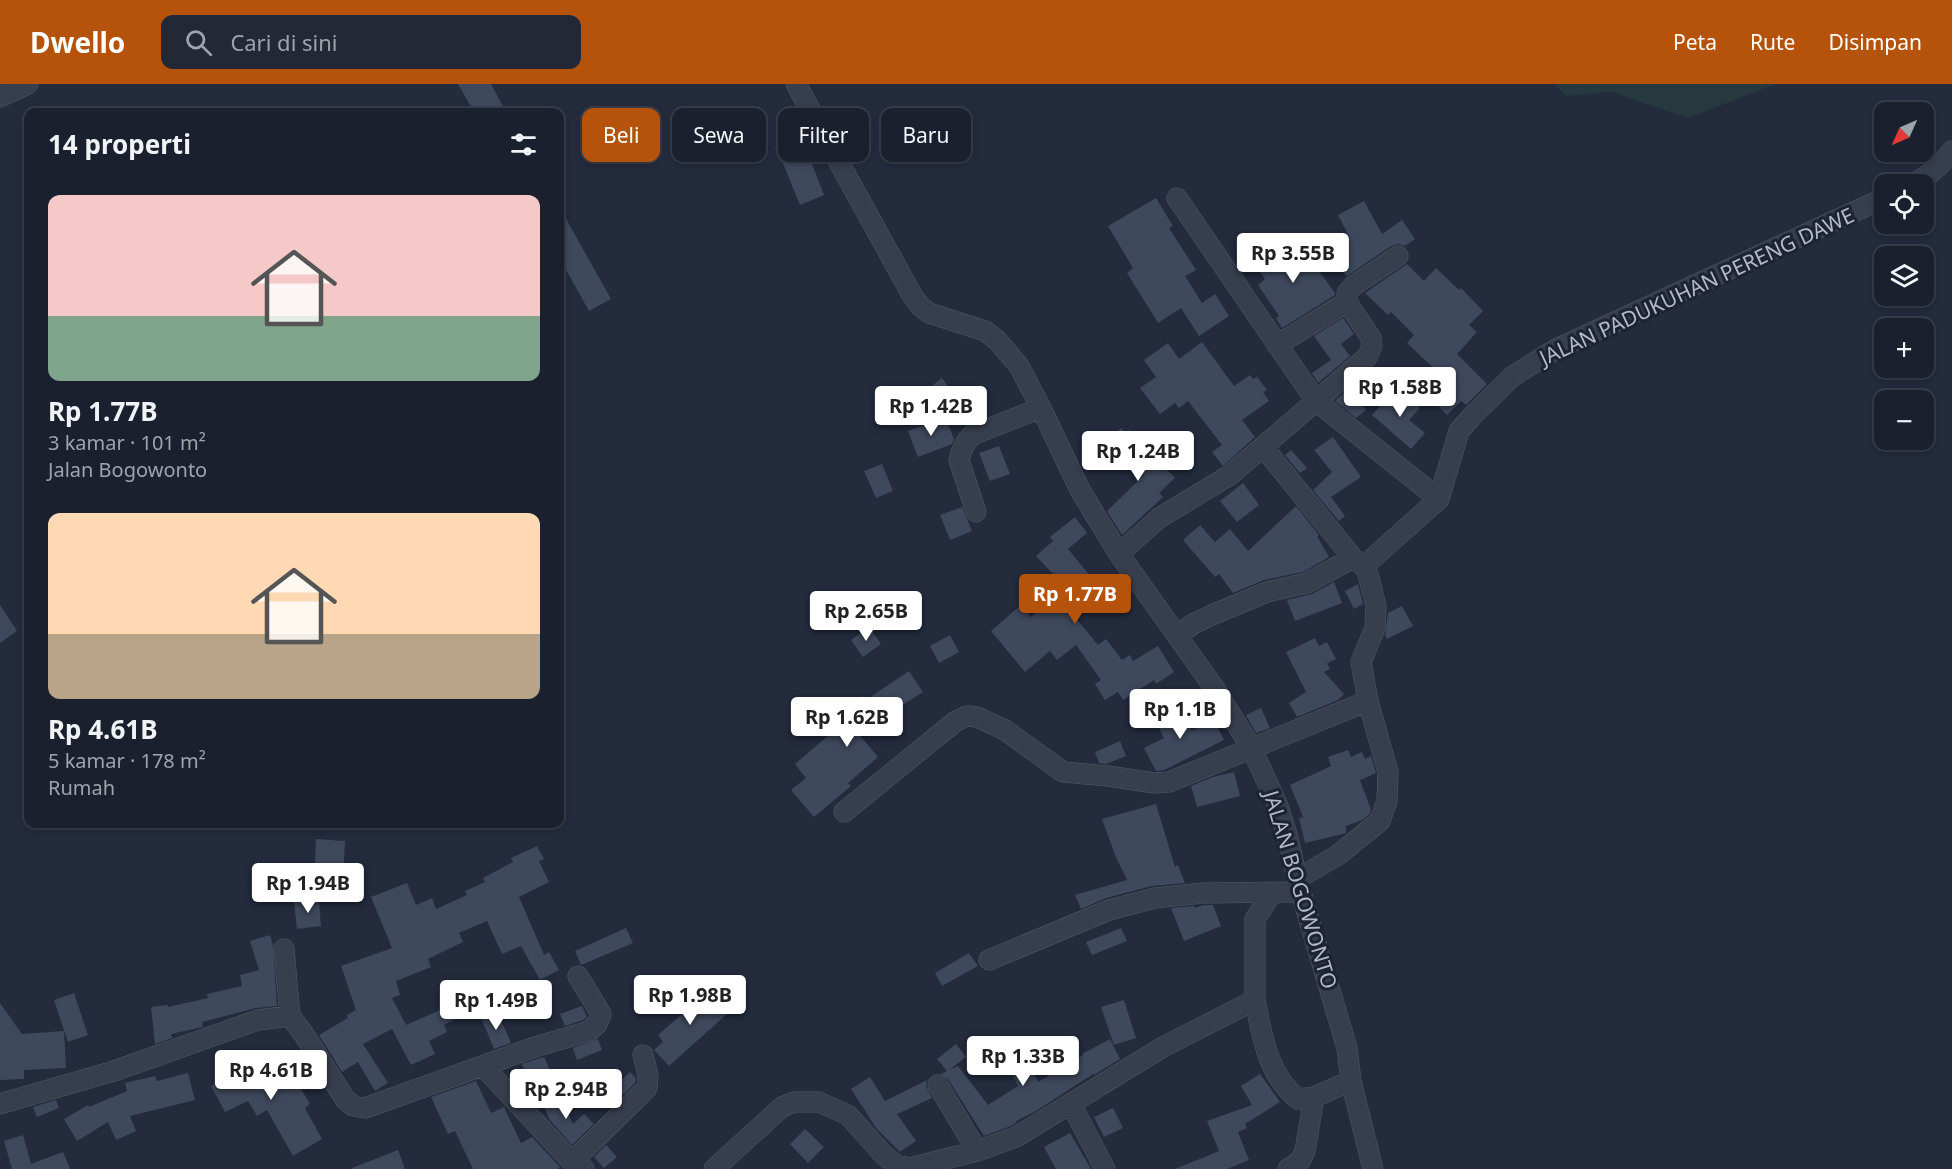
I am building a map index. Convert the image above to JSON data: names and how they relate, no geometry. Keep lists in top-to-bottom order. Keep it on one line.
{"streets":{"street":["JALAN PADUKUHAN PERENG DAWE","JALAN BOGOWONTO"]},"north":"bottom left","page":{"header":"Dwello","search":"Cari di sini","nav":["Peta","Rute","Disimpan"],"map_buttons":["+","−"],"chip":["Beli","Sewa","Filter","Baru"],"heading":"14 properti","list":[{"name":"Rp 1.77B","note":"3 kamar · 101 m² · Jalan Bogowonto"},{"name":"Rp 4.61B","note":"5 kamar · 178 m² · Rumah"}],"price":["Rp 3.55B","Rp 1.58B","Rp 1.42B","Rp 1.24B","Rp 1.77B","Rp 2.65B","Rp 1.1B","Rp 1.62B","Rp 1.94B","Rp 1.98B","Rp 1.49B","Rp 1.33B","Rp 4.61B","Rp 2.94B"]}}
